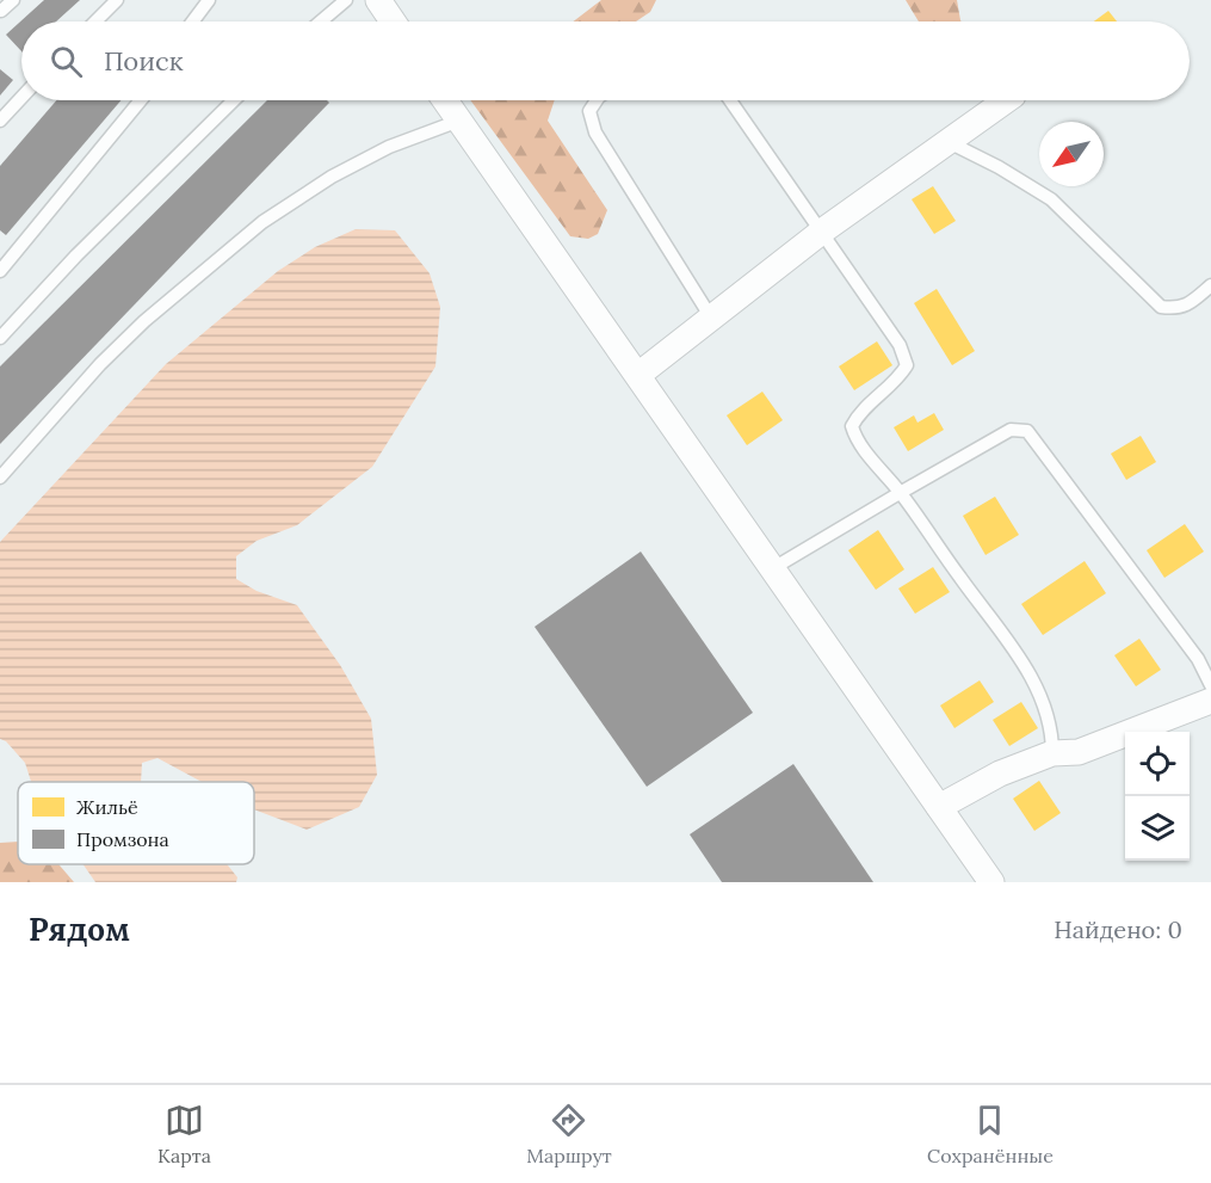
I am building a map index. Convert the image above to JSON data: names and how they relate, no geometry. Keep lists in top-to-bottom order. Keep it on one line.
{"legend":["Жильё","Промзона"],"north":"bottom left","page":{"search":"Поиск","heading":["Рядом","Найдено: 0"],"nav":["Карта","Маршрут","Сохранённые"]}}
